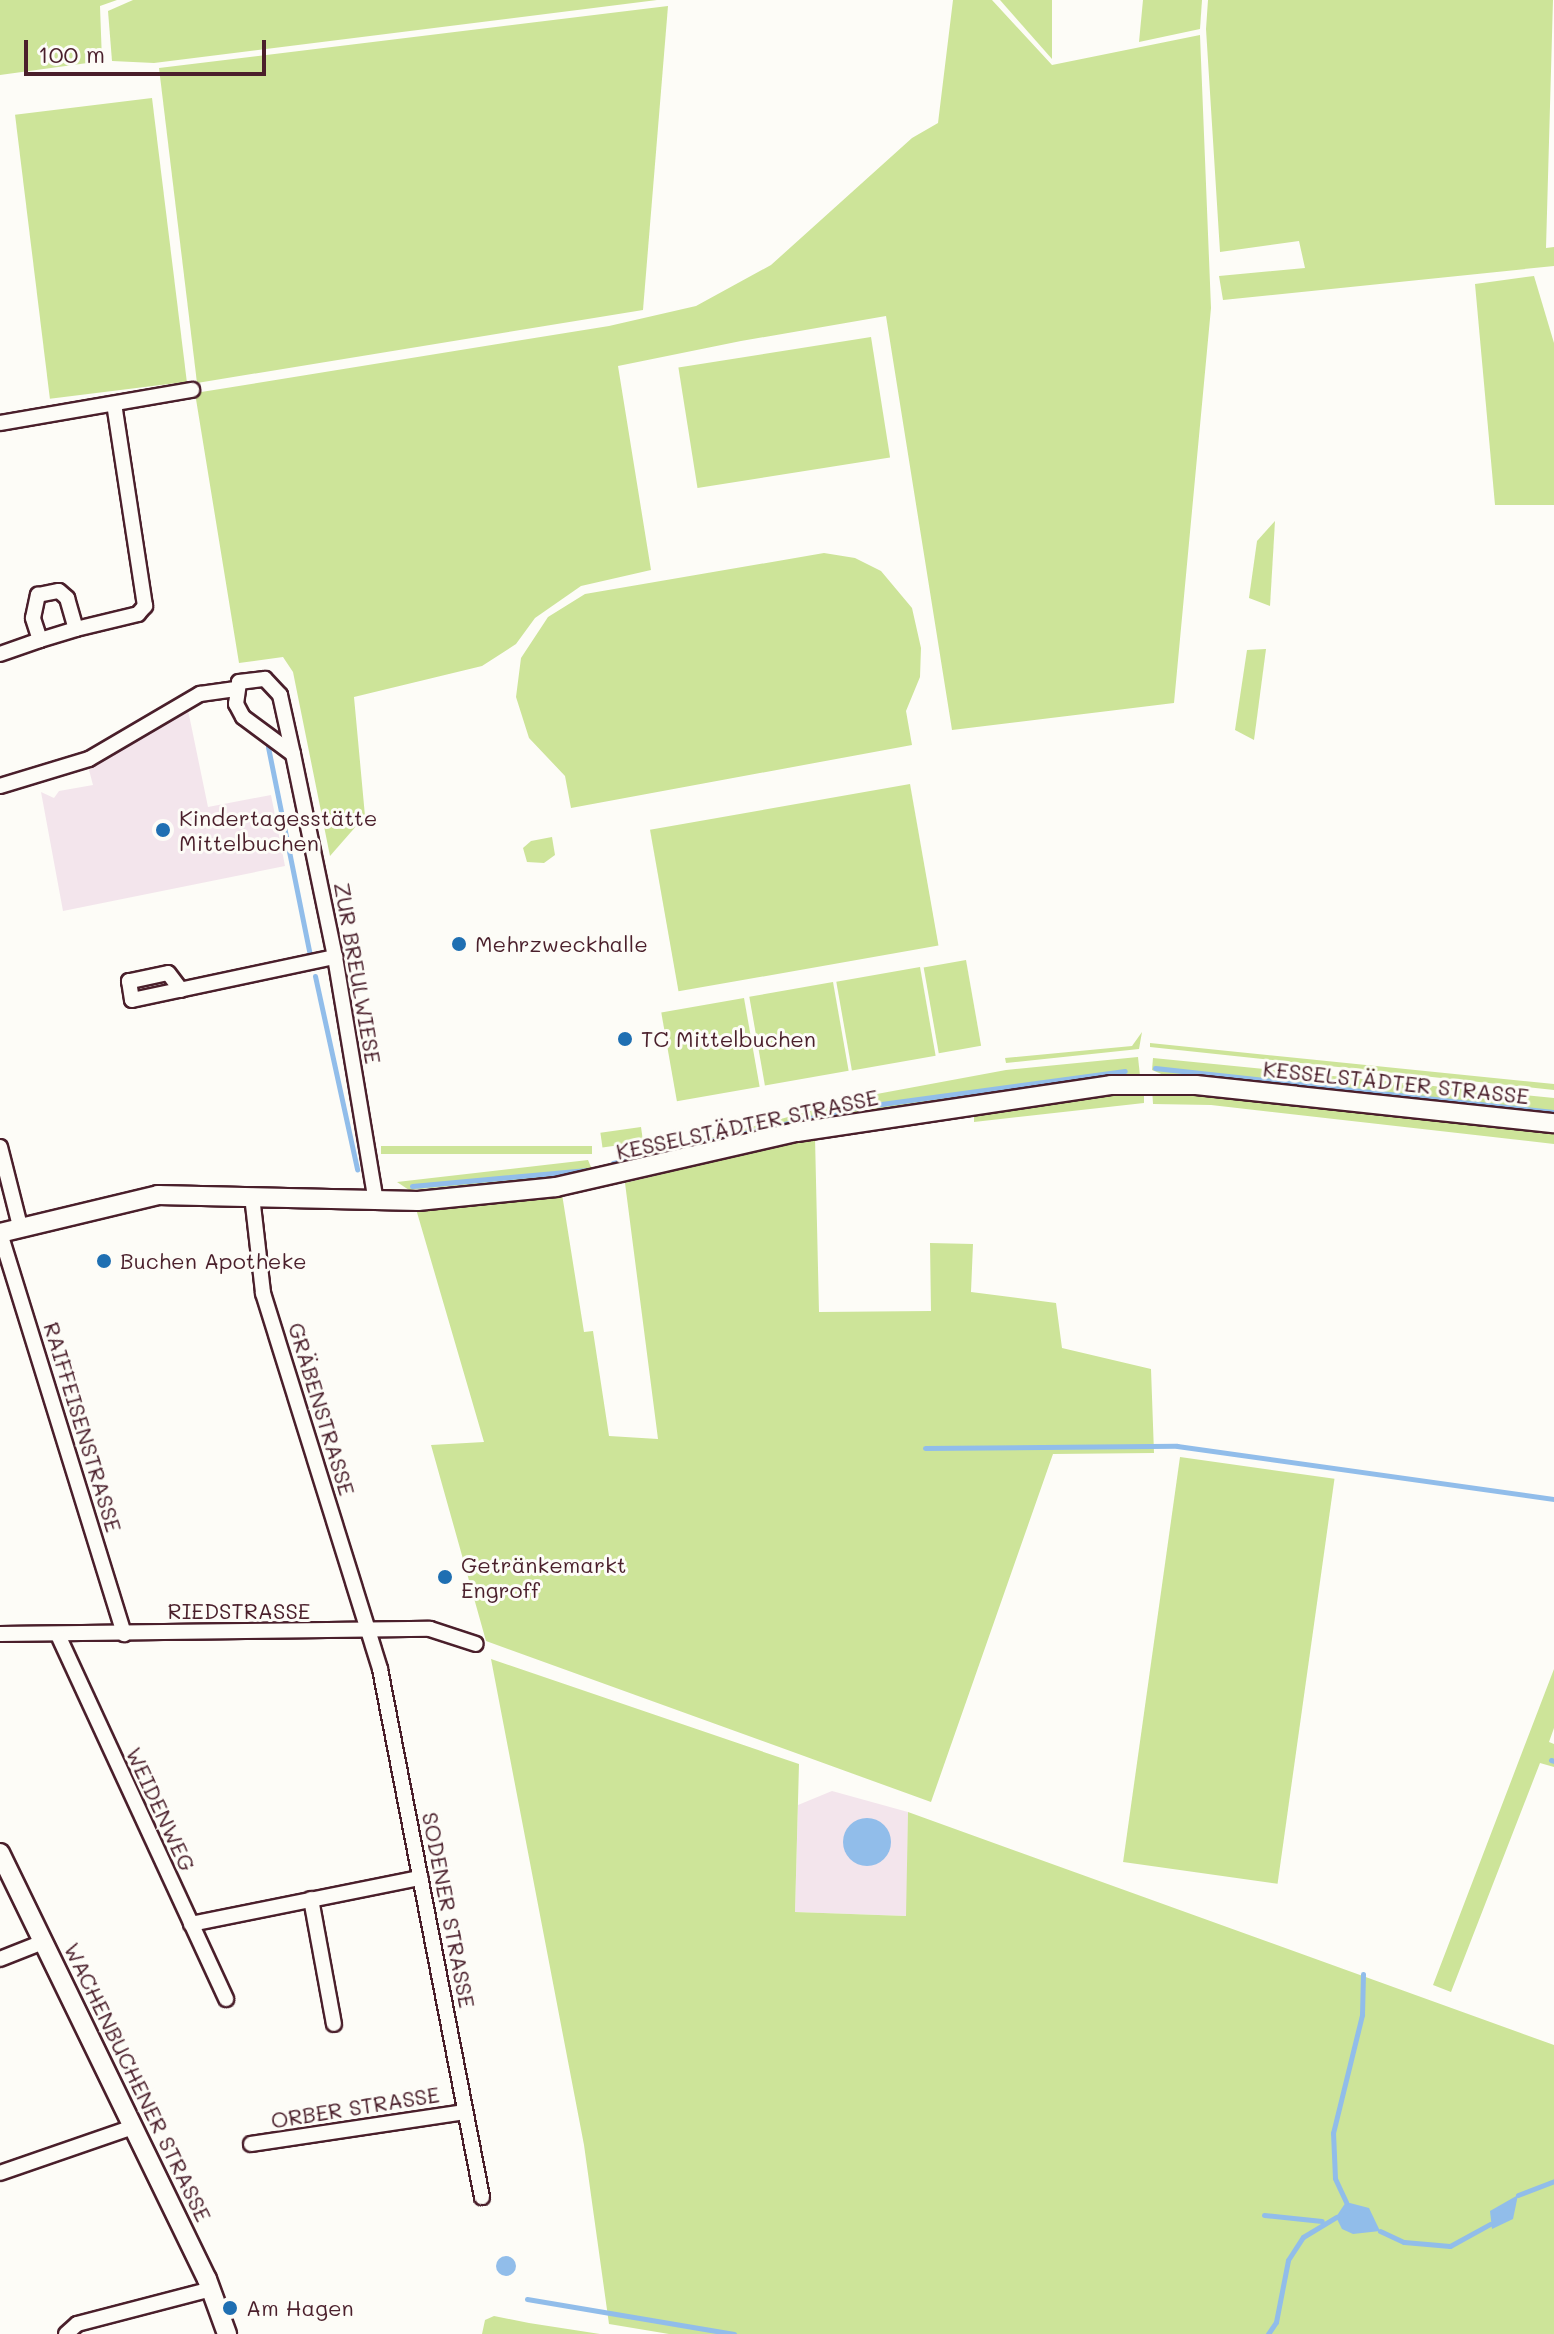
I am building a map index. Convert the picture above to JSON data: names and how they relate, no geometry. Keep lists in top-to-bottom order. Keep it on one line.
{"streets":{"main road":["KESSELSTÄDTER STRASSE","WACHENBUCHENER STRASSE"],"street":["ZUR BREULWIESE","GRÄBENSTRASSE","RAIFFEISENSTRASSE","RIEDSTRASSE","WEIDENWEG","SODENER STRASSE","ORBER STRASSE"]},"crossings":[["ZUR BREULWIESE","KESSELSTÄDTER STRASSE"],["KESSELSTÄDTER STRASSE","GRÄBENSTRASSE"],["KESSELSTÄDTER STRASSE","RAIFFEISENSTRASSE"],["GRÄBENSTRASSE","RIEDSTRASSE"],["GRÄBENSTRASSE","SODENER STRASSE"],["RAIFFEISENSTRASSE","RIEDSTRASSE"],["RIEDSTRASSE","WEIDENWEG"],["RIEDSTRASSE","SODENER STRASSE"],["SODENER STRASSE","ORBER STRASSE"]],"places":["Kindertagesstätte Mittelbuchen","Mehrzweckhalle","TC Mittelbuchen","Buchen Apotheke","Getränkemarkt Engroff","Am Hagen"],"scale_bar":"100 m"}
